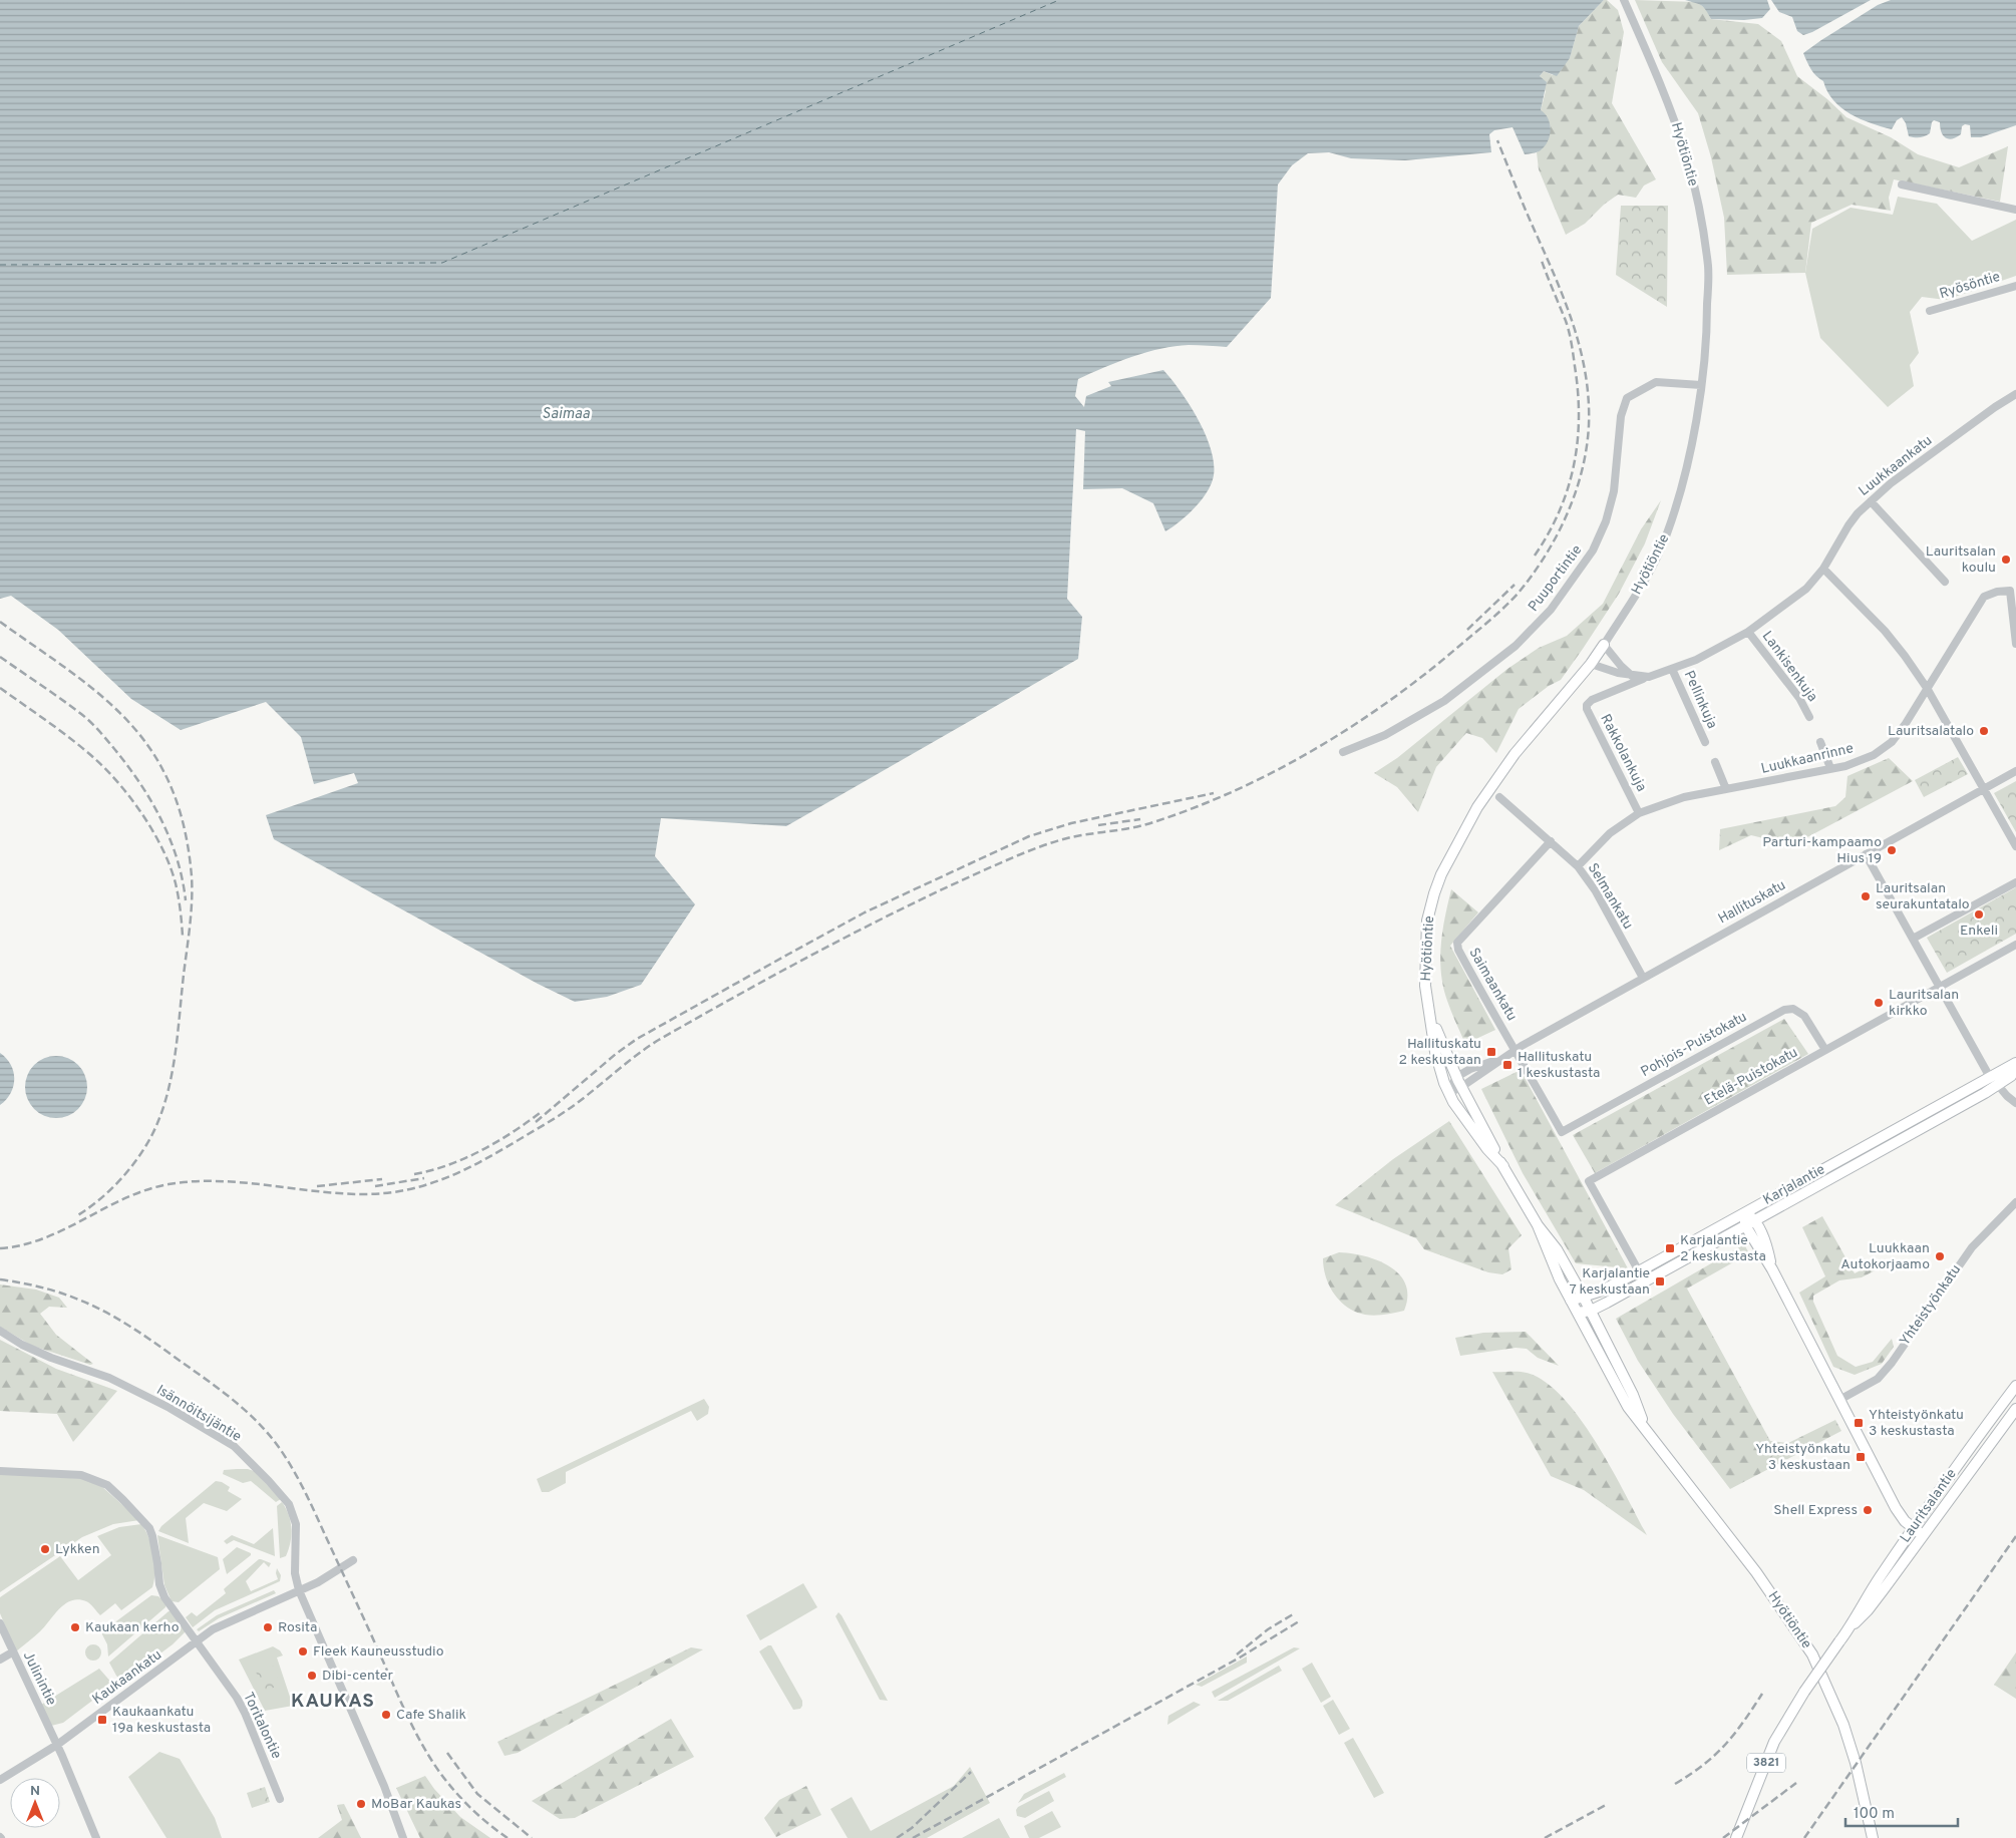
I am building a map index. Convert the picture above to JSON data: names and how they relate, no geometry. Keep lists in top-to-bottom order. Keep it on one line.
{"streets":{"main road":["Hyötiöntie","Karjalantie","Lauritsalantie","3821"],"street":["Ryösöntie","Luukkaankatu","Puuportintie","Lankisenkuja","Pellinkuja","Rakkolankuja","Luukkaanrinne","Selmankatu","Hallituskatu","Saimaankatu","Pohjois-Puistokatu","Etelä-Puistokatu","Yhteistyönkatu","Isännöitsijäntie","Kaukaankatu","Julinintie","Toritalontie"]},"crossings":[["Hyötiöntie","Luukkaankatu"],["Hyötiöntie","Puuportintie"],["Hyötiöntie","Hallituskatu"],["Hyötiöntie","Karjalantie"],["Luukkaankatu","Lankisenkuja"],["Luukkaankatu","Pellinkuja"],["Luukkaankatu","Rakkolankuja"],["Rakkolankuja","Luukkaanrinne"],["Luukkaanrinne","Selmankatu"],["Selmankatu","Hallituskatu"],["Selmankatu","Saimaankatu"],["Hallituskatu","Saimaankatu"],["Saimaankatu","Pohjois-Puistokatu"],["Pohjois-Puistokatu","Etelä-Puistokatu"],["Etelä-Puistokatu","Karjalantie"],["Isännöitsijäntie","Kaukaankatu"],["Kaukaankatu","Julinintie"],["Kaukaankatu","Toritalontie"]],"districts":["KAUKAS"],"water":["Saimaa"],"places":{"other":["Lauritsalan koulu","Lauritsalatalo","Parturi-kampaamo Hius 19","Lauritsalan seurakuntatalo","Enkeli","Lauritsalan kirkko","Luukkaan Autokorjaamo","Shell Express","Lykken","Kaukaan kerho","Rosita","Fleek Kauneusstudio","Dibi-center","Cafe Shalik","MoBar Kaukas"],"transit":["Hallituskatu 2 keskustaan","Hallituskatu 1 keskustasta","Karjalantie 2 keskustasta","Karjalantie 7 keskustaan","Yhteistyönkatu 3 keskustasta","Yhteistyönkatu 3 keskustaan","Kaukaankatu 19a keskustasta"]},"scale_bar":"100 m","north":"top"}
